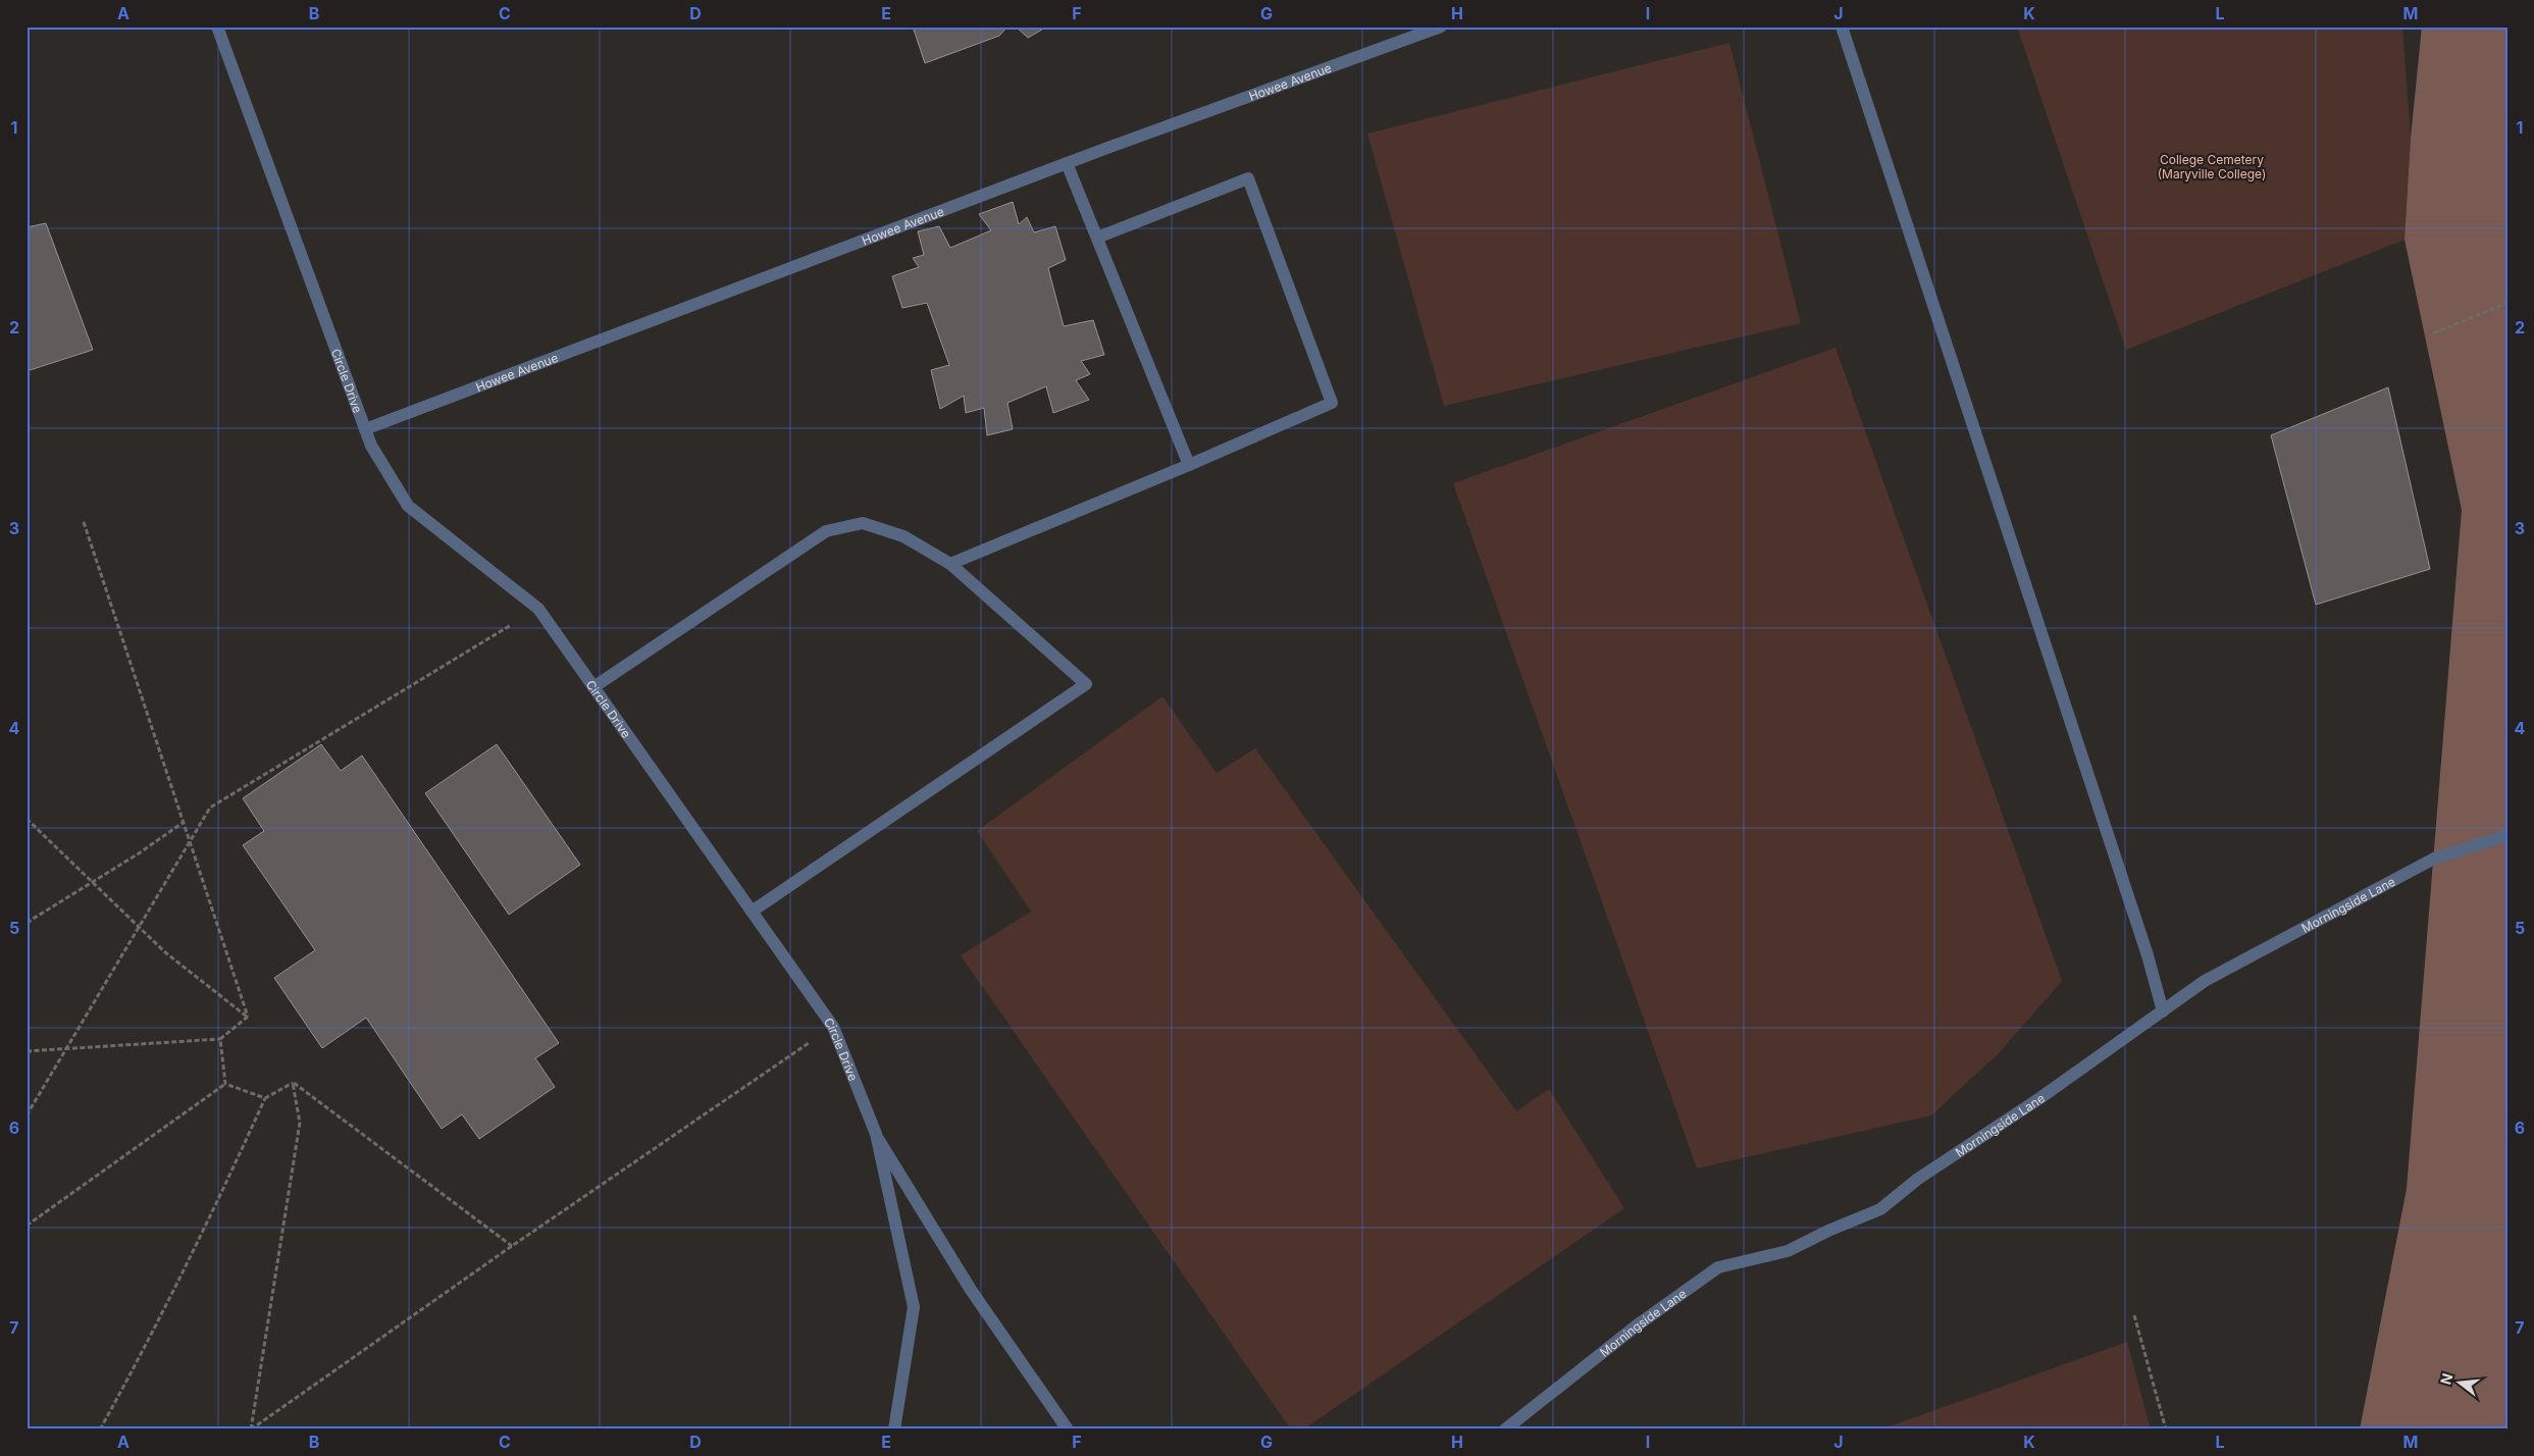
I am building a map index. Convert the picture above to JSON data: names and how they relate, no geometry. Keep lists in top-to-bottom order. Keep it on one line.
{"streets":{"street":["Howee Avenue","Circle Drive","Morningside Lane"]},"crossings":[["Howee Avenue","Circle Drive"]],"parks":["College Cemetery (Maryville College)"],"north":"left","grid":{"columns":["A","B","C","D","E","F","G","H","I","J","K","L","M"],"rows":["1","2","3","4","5","6","7"]}}
